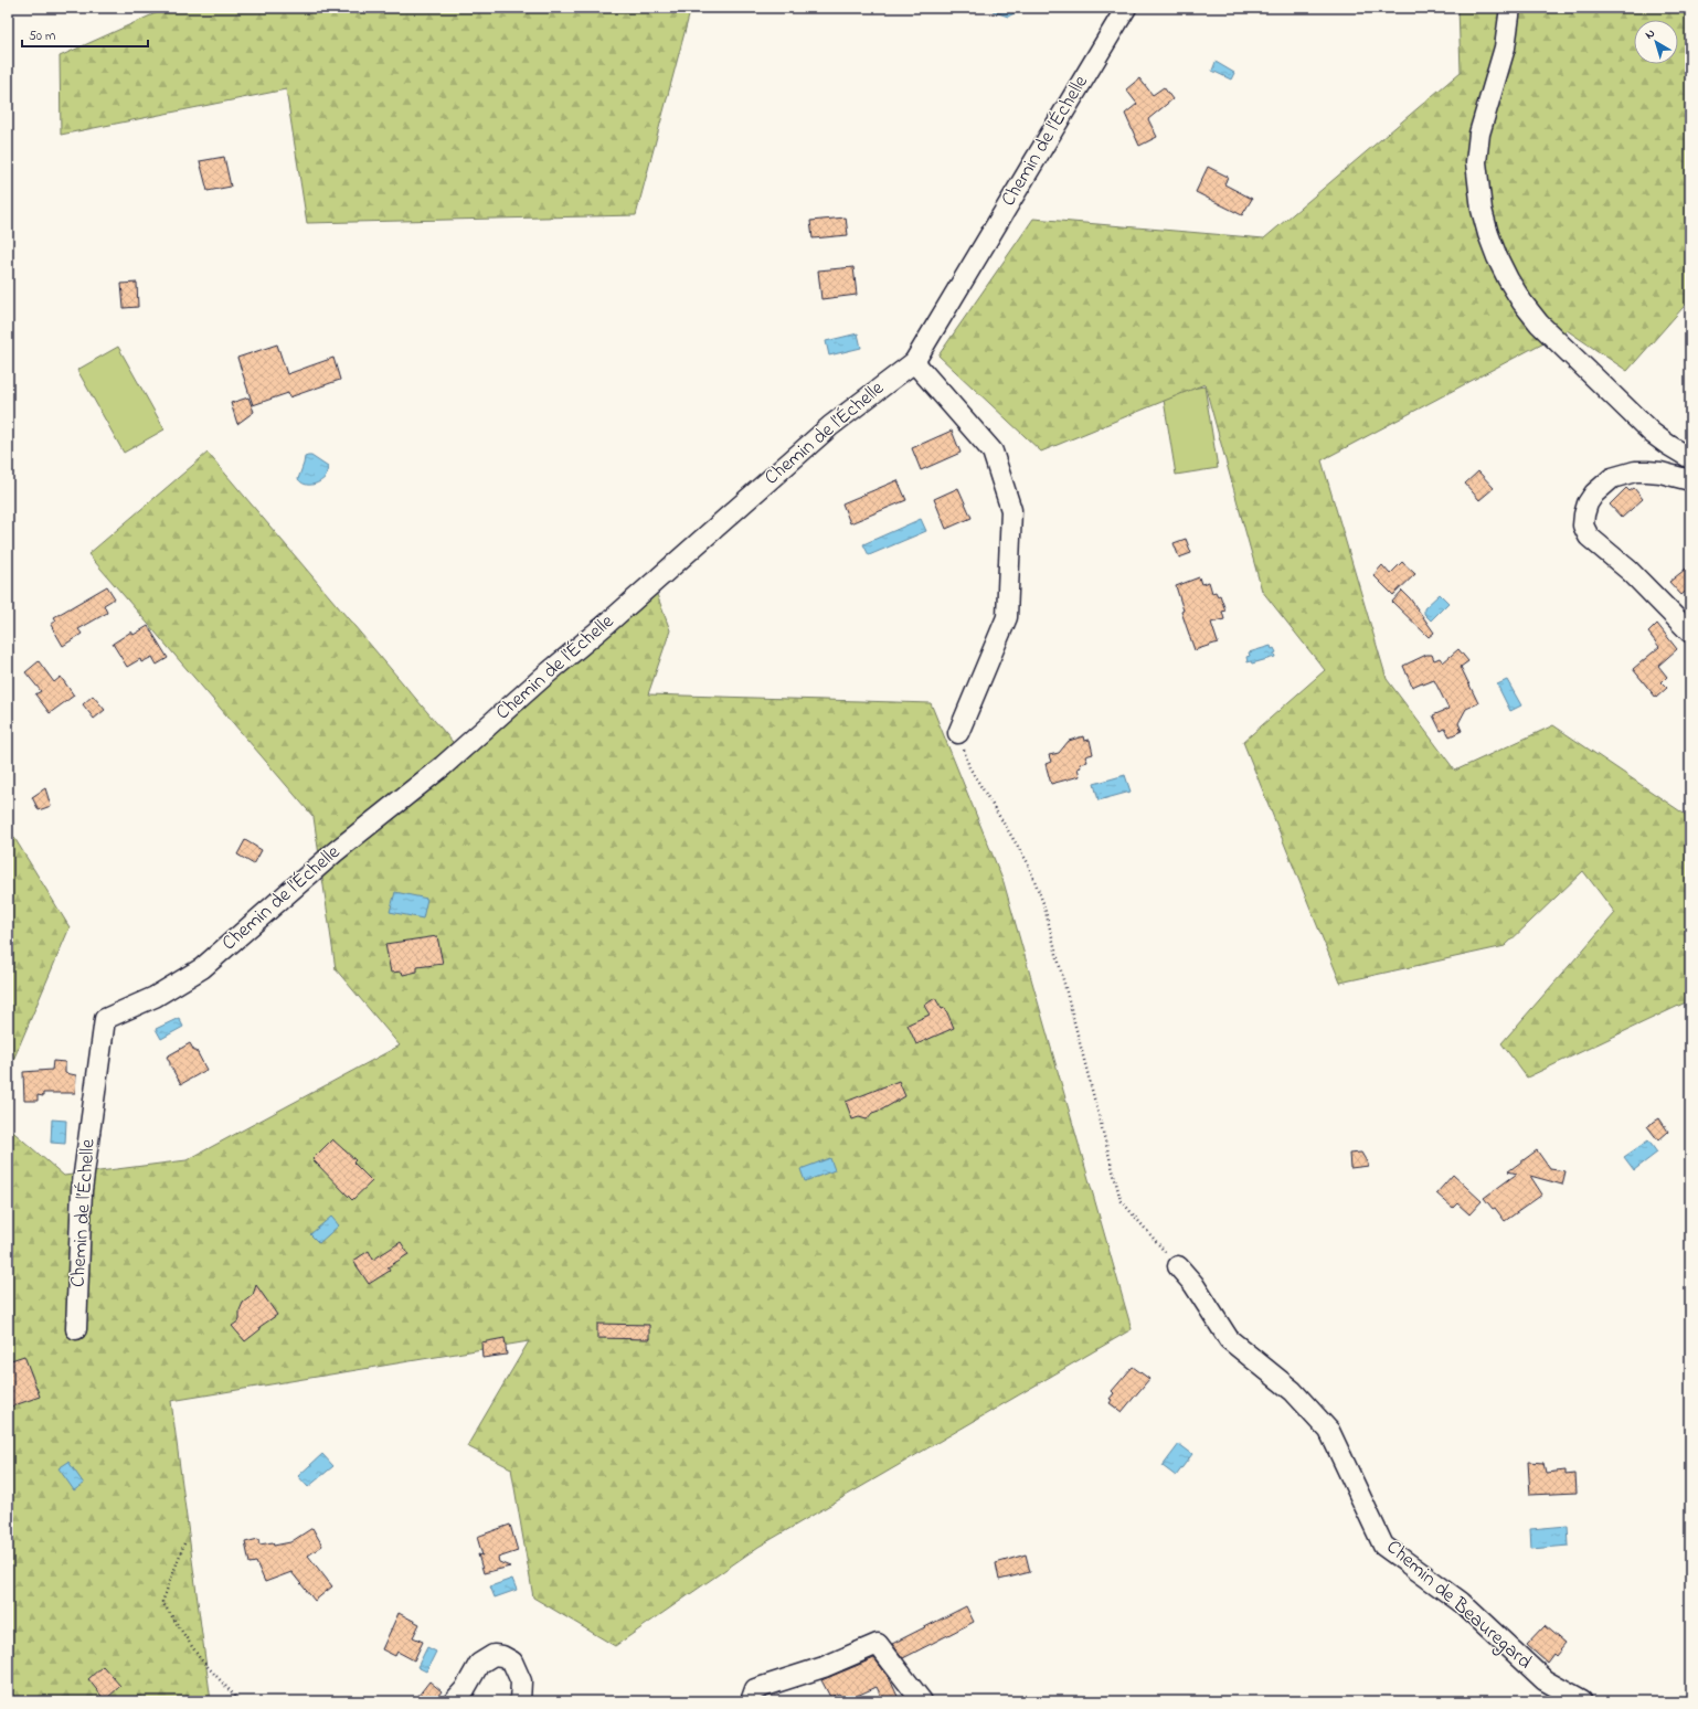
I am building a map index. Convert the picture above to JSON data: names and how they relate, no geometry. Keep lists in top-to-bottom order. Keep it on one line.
{"streets":{"street":["Chemin de l’Échelle","Chemin de Beauregard"]},"scale_bar":"50 m","north":"top left"}
